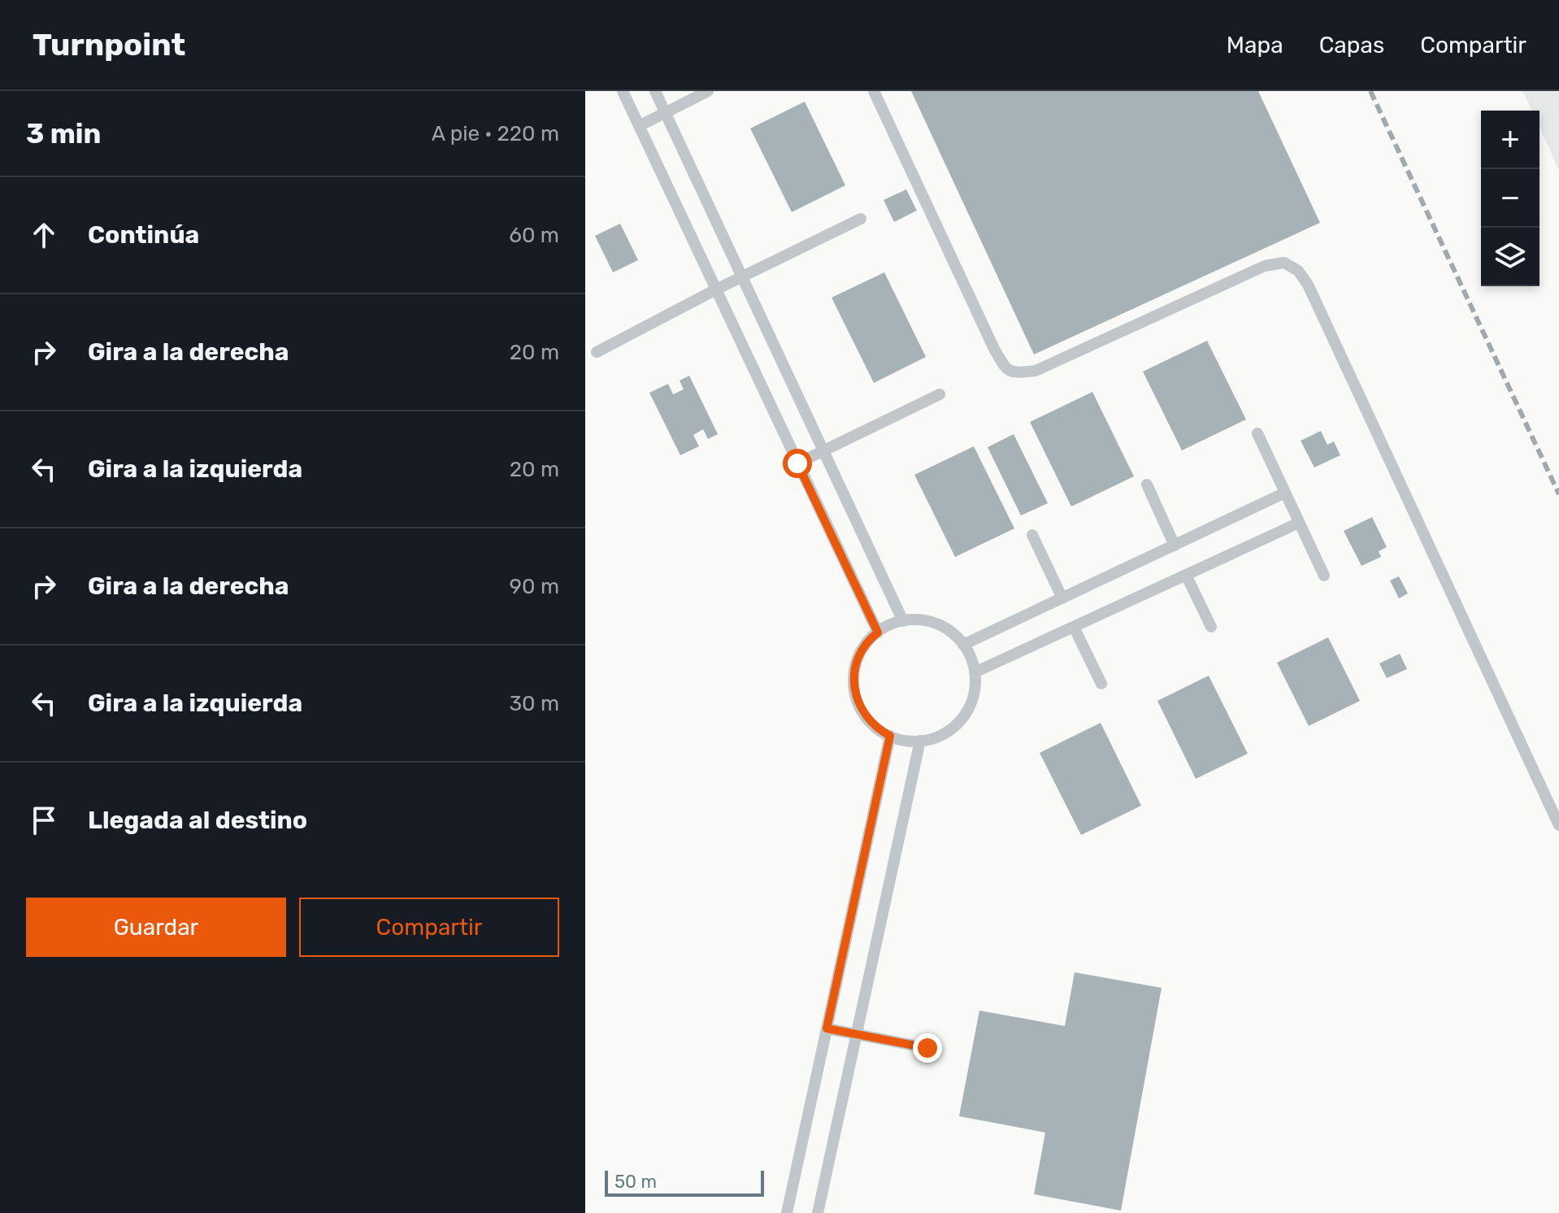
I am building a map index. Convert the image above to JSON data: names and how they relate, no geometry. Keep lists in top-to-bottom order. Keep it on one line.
{"scale_bar":"50 m","page":{"header":"Turnpoint","nav":["Mapa","Capas","Compartir"],"heading":["3 min","A pie · 220 m"],"map_buttons":["+","−"],"list":[["Continúa","60 m"],["Gira a la derecha","20 m"],["Gira a la izquierda","20 m"],["Gira a la derecha","90 m"],["Gira a la izquierda","30 m"],"Llegada al destino"],"buttons":["Guardar","Compartir"],"scale":"50 m"}}
